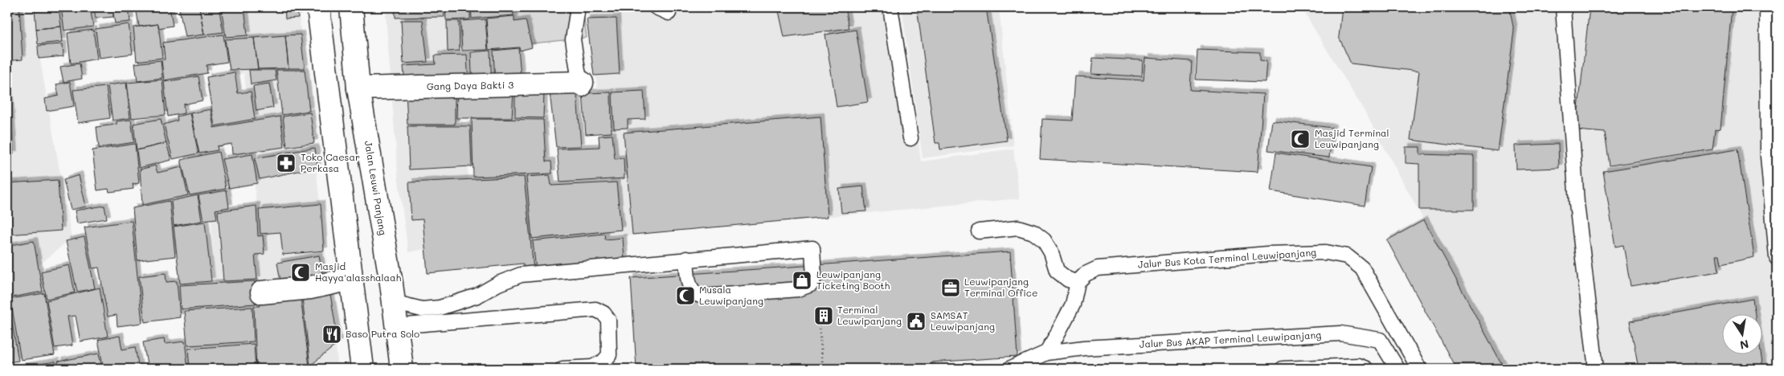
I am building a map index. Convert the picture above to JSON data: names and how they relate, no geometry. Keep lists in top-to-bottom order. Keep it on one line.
{"streets":{"main road":["Gang Daya Bakti 3","Jalan Leuwi Panjang"],"lane":["Jalur Bus Kota Terminal Leuwipanjang","Jalur Bus AKAP Terminal Leuwipanjang"]},"crossings":[["Gang Daya Bakti 3","Jalan Leuwi Panjang"]],"places":{"mosque":["Masjid Terminal Leuwipanjang","Masjid Hayya'alasshalaah","Musala Leuwipanjang"],"pharmacy":["Toko Caesar Perkasa"],"shop":["Leuwipanjang Ticketing Booth"],"office":["Leuwipanjang Terminal Office"],"building":["Terminal Leuwipanjang"],"public building":["SAMSAT Leuwipanjang"],"restaurant":["Baso Putra Solo"]},"north":"bottom"}
